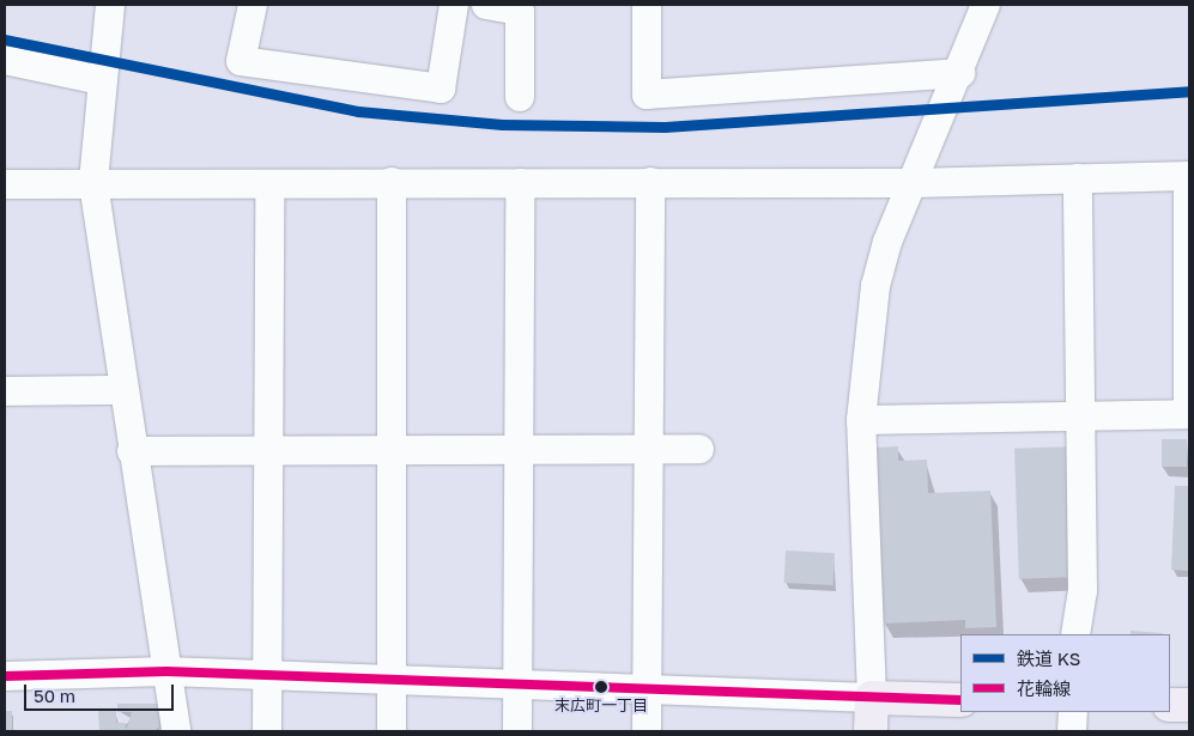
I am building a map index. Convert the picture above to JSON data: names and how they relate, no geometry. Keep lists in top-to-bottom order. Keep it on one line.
{"places":["末広町一丁目"],"lines":["rail line KS","transit line 花輪線"],"legend":["鉄道 KS","花輪線"],"scale_bar":"50 m"}
